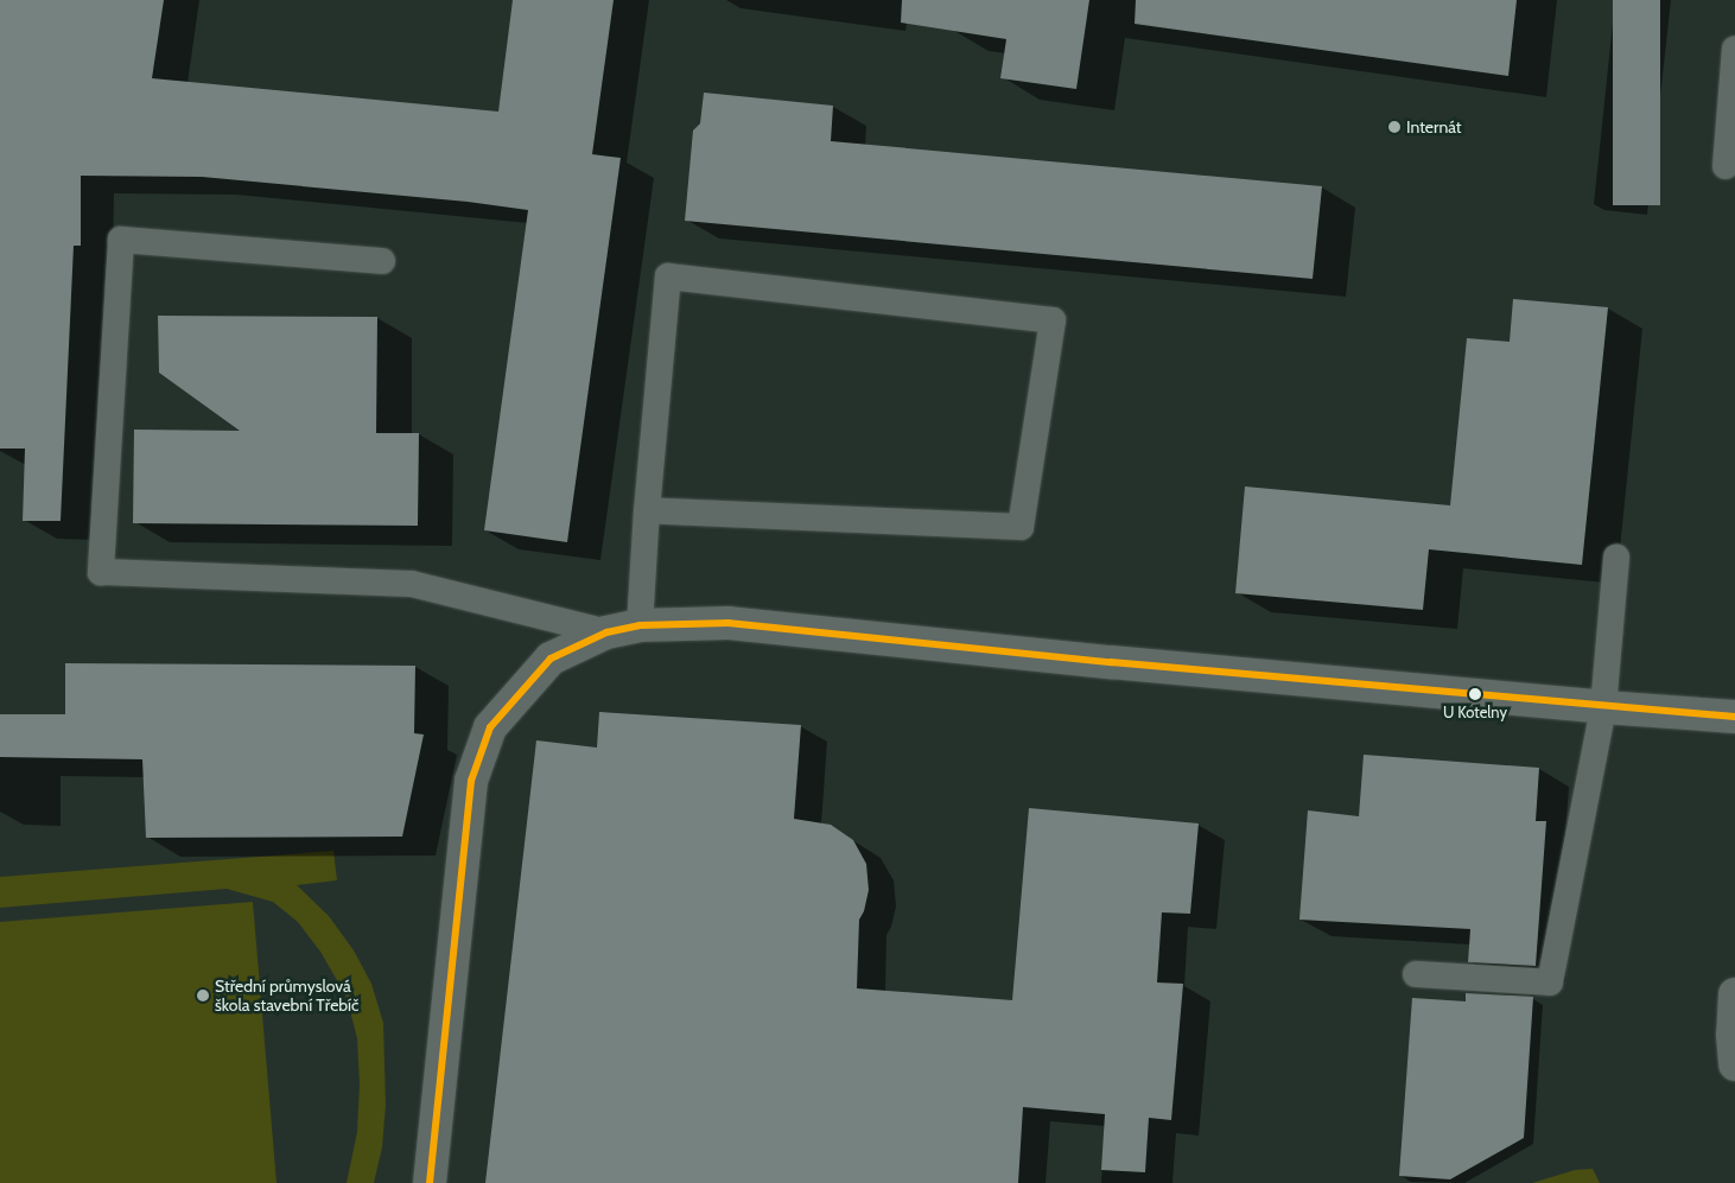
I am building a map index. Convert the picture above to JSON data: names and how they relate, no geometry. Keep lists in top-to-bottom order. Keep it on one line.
{"places":["Internát","U Kotelny","Střední průmyslová škola stavební Třebíč"]}
